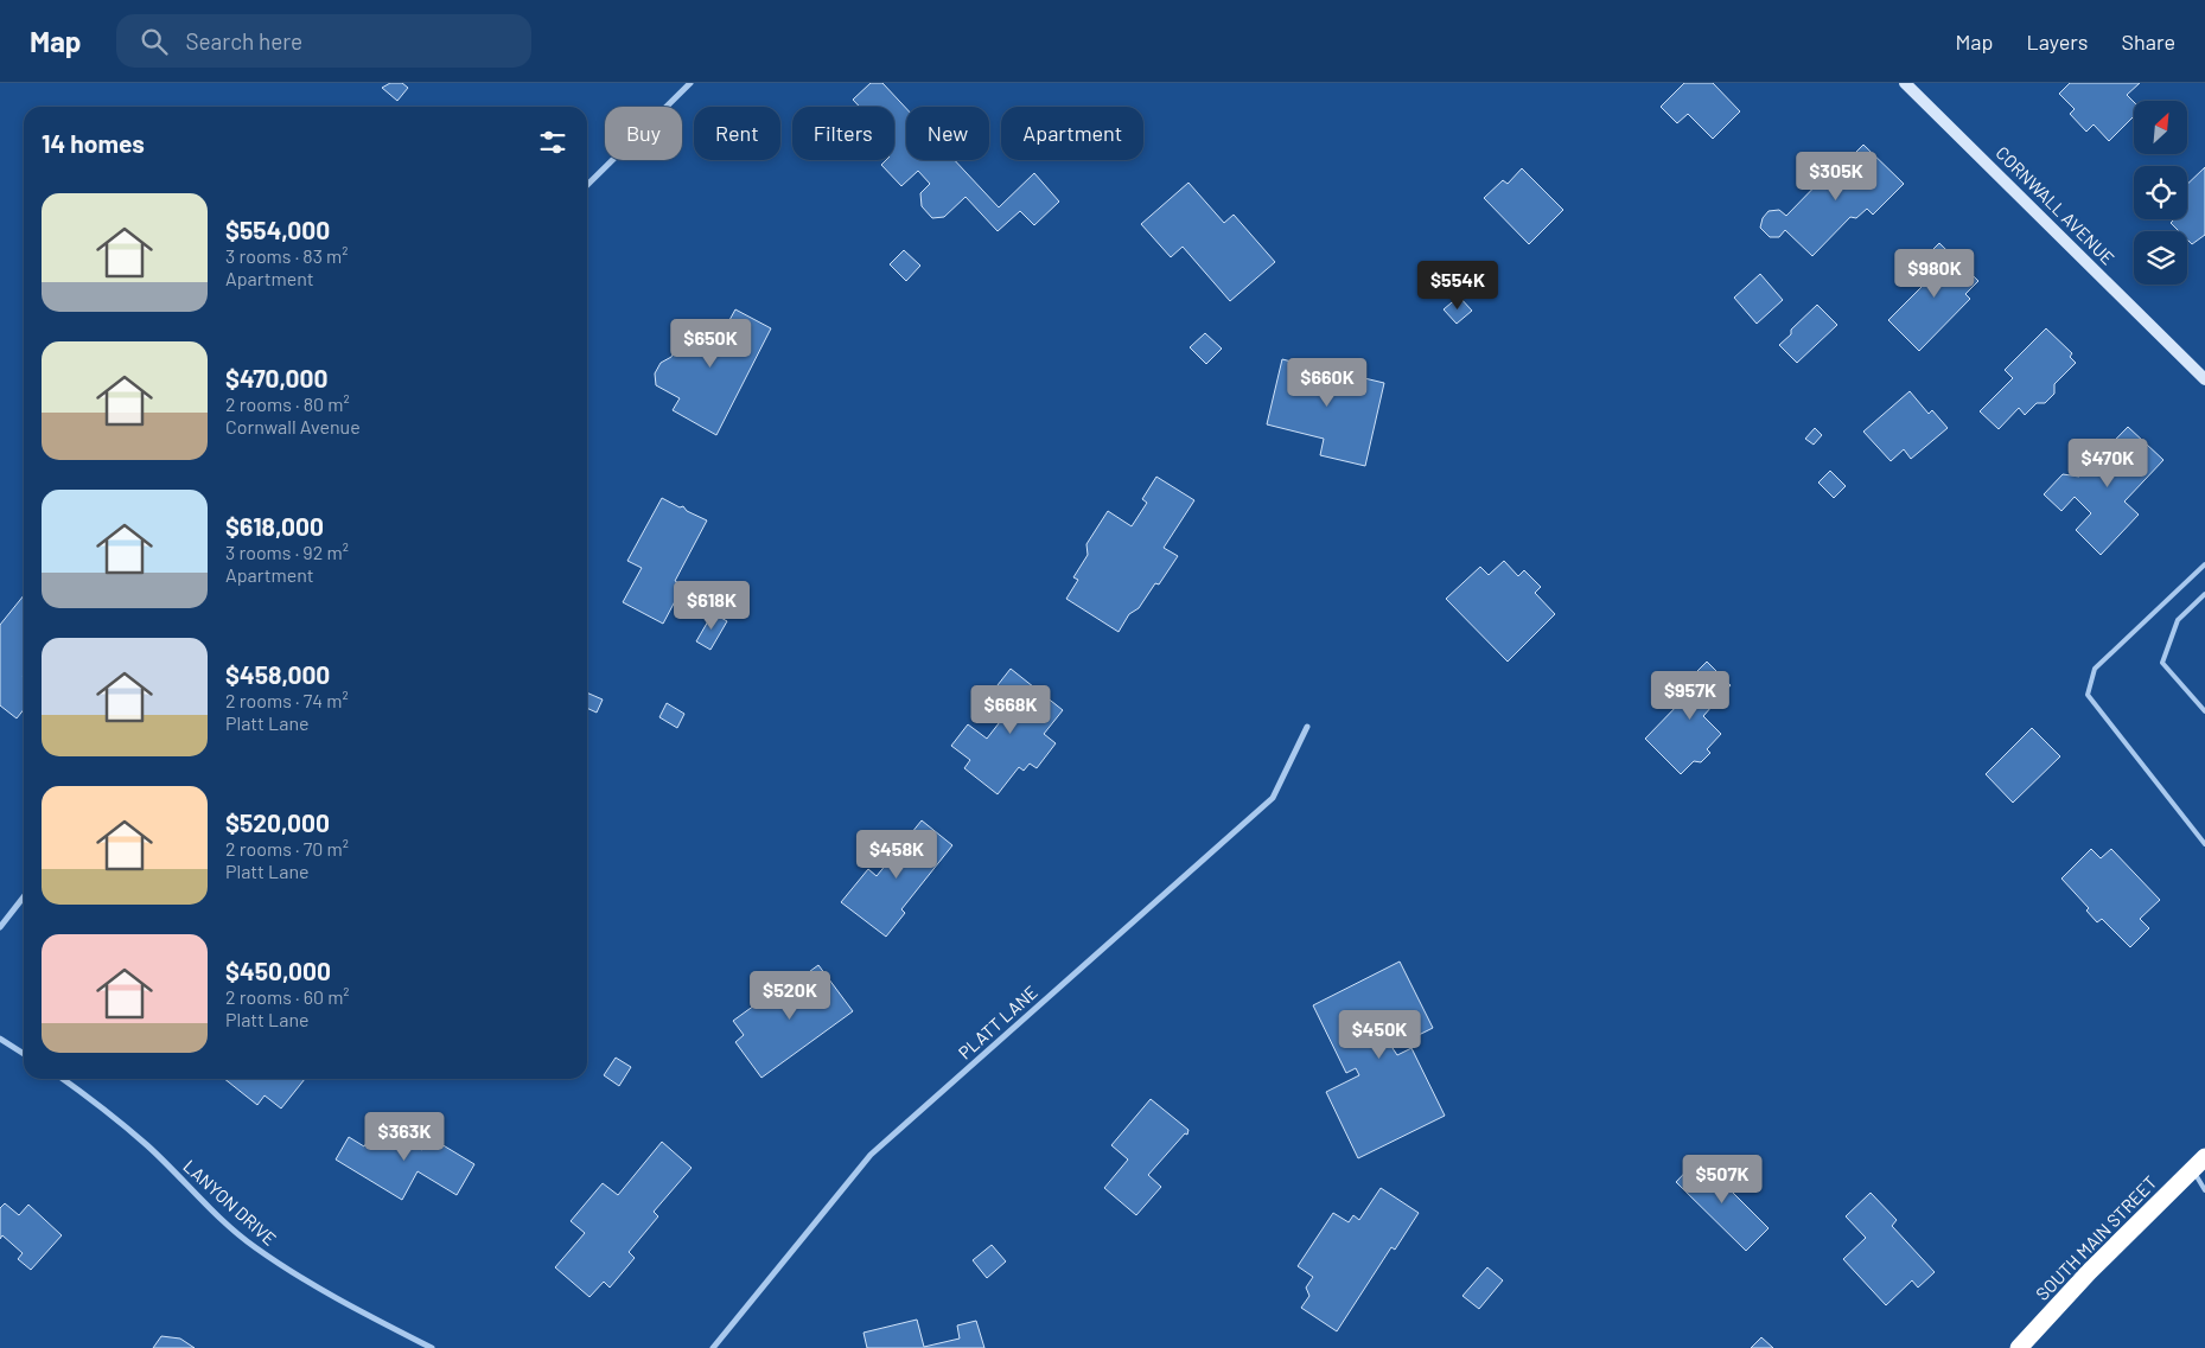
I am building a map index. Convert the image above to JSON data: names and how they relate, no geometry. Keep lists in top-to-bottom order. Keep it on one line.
{"streets":{"highway":["SOUTH MAIN STREET"],"street":["CORNWALL AVENUE","PLATT LANE","LANYON DRIVE"]},"north":"top right","page":{"header":"Map","search":"Search here","nav":["Map","Layers","Share"],"chip":["Buy","Rent","Filters","New","Apartment"],"heading":"14 homes","price":["$305K","$980K","$554K","$650K","$660K","$470K","$618K","$957K","$668K","$458K","$520K","$450K","$363K","$507K"],"list":[{"name":"$554,000","note":"3 rooms · 83 m² · Apartment"},{"name":"$470,000","note":"2 rooms · 80 m² · Cornwall Avenue"},{"name":"$618,000","note":"3 rooms · 92 m² · Apartment"},{"name":"$458,000","note":"2 rooms · 74 m² · Platt Lane"},{"name":"$520,000","note":"2 rooms · 70 m² · Platt Lane"},{"name":"$450,000","note":"2 rooms · 60 m² · Platt Lane"}]}}
